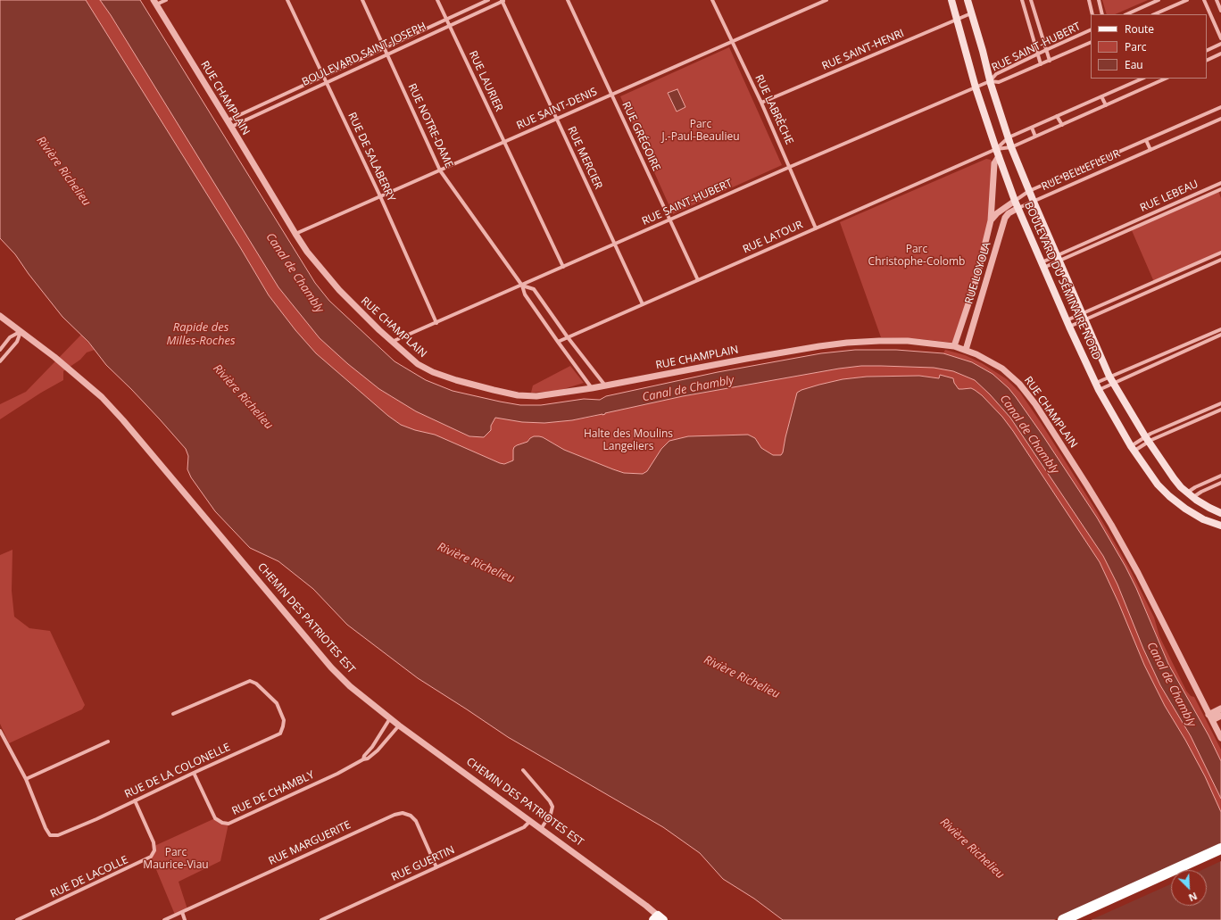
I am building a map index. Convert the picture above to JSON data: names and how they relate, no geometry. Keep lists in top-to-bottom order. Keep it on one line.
{"streets":{"main road":["BOULEVARD DU SÉMINAIRE NORD"],"street":["RUE SAINT-HUBERT","RUE SAINT-HENRI","BOULEVARD SAINT-JOSEPH","RUE LAURIER","RUE CHAMPLAIN","RUE SAINT-DENIS","RUE LABRÈCHE","RUE NOTRE-DAME","RUE GRÉGOIRE","RUE DE SALABERRY","RUE MERCIER","RUE BELLEFLEUR","RUE LEBEAU","RUE LATOUR","RUE LOYOLA","CHEMIN DES PATRIOTES EST","RUE DE LA COLONELLE","RUE DE CHAMBLY","RUE MARGUERITE","RUE GUERTIN","RUE DE LACOLLE"]},"crossings":[["RUE SAINT-HUBERT","RUE LAURIER"],["RUE SAINT-HUBERT","RUE CHAMPLAIN"],["RUE SAINT-HUBERT","RUE LABRÈCHE"],["RUE SAINT-HUBERT","RUE NOTRE-DAME"],["RUE SAINT-HUBERT","RUE GRÉGOIRE"],["RUE SAINT-HUBERT","RUE DE SALABERRY"],["RUE SAINT-HUBERT","RUE MERCIER"],["RUE SAINT-HUBERT","BOULEVARD DU SÉMINAIRE NORD"],["RUE SAINT-HENRI","RUE LABRÈCHE"],["RUE SAINT-HENRI","BOULEVARD DU SÉMINAIRE NORD"],["BOULEVARD SAINT-JOSEPH","RUE LAURIER"],["BOULEVARD SAINT-JOSEPH","RUE CHAMPLAIN"],["BOULEVARD SAINT-JOSEPH","RUE NOTRE-DAME"],["BOULEVARD SAINT-JOSEPH","RUE DE SALABERRY"],["BOULEVARD SAINT-JOSEPH","RUE MERCIER"],["RUE LAURIER","RUE SAINT-DENIS"],["RUE CHAMPLAIN","RUE SAINT-DENIS"],["RUE CHAMPLAIN","RUE NOTRE-DAME"],["RUE CHAMPLAIN","RUE LOYOLA"],["RUE SAINT-DENIS","RUE LABRÈCHE"],["RUE SAINT-DENIS","RUE NOTRE-DAME"],["RUE SAINT-DENIS","RUE GRÉGOIRE"],["RUE SAINT-DENIS","RUE DE SALABERRY"],["RUE SAINT-DENIS","RUE MERCIER"],["RUE LABRÈCHE","RUE LATOUR"],["RUE NOTRE-DAME","RUE LATOUR"],["RUE GRÉGOIRE","RUE LATOUR"],["RUE MERCIER","RUE LATOUR"],["RUE BELLEFLEUR","RUE LOYOLA"],["RUE BELLEFLEUR","BOULEVARD DU SÉMINAIRE NORD"],["RUE LEBEAU","BOULEVARD DU SÉMINAIRE NORD"],["RUE LATOUR","BOULEVARD DU SÉMINAIRE NORD"],["RUE LOYOLA","BOULEVARD DU SÉMINAIRE NORD"],["CHEMIN DES PATRIOTES EST","RUE DE CHAMBLY"],["CHEMIN DES PATRIOTES EST","RUE GUERTIN"],["RUE DE LA COLONELLE","RUE DE CHAMBLY"],["RUE DE LA COLONELLE","RUE DE LACOLLE"],["RUE MARGUERITE","RUE GUERTIN"]],"water":["Rivière Richelieu","Canal de Chambly","Rapide des Milles-Roches"],"parks":["Parc J.-Paul-Beaulieu","Parc Christophe-Colomb","Halte des Moulins Langeliers","Parc Maurice-Viau"],"legend":["Route","Parc","Eau"],"north":"bottom right"}
